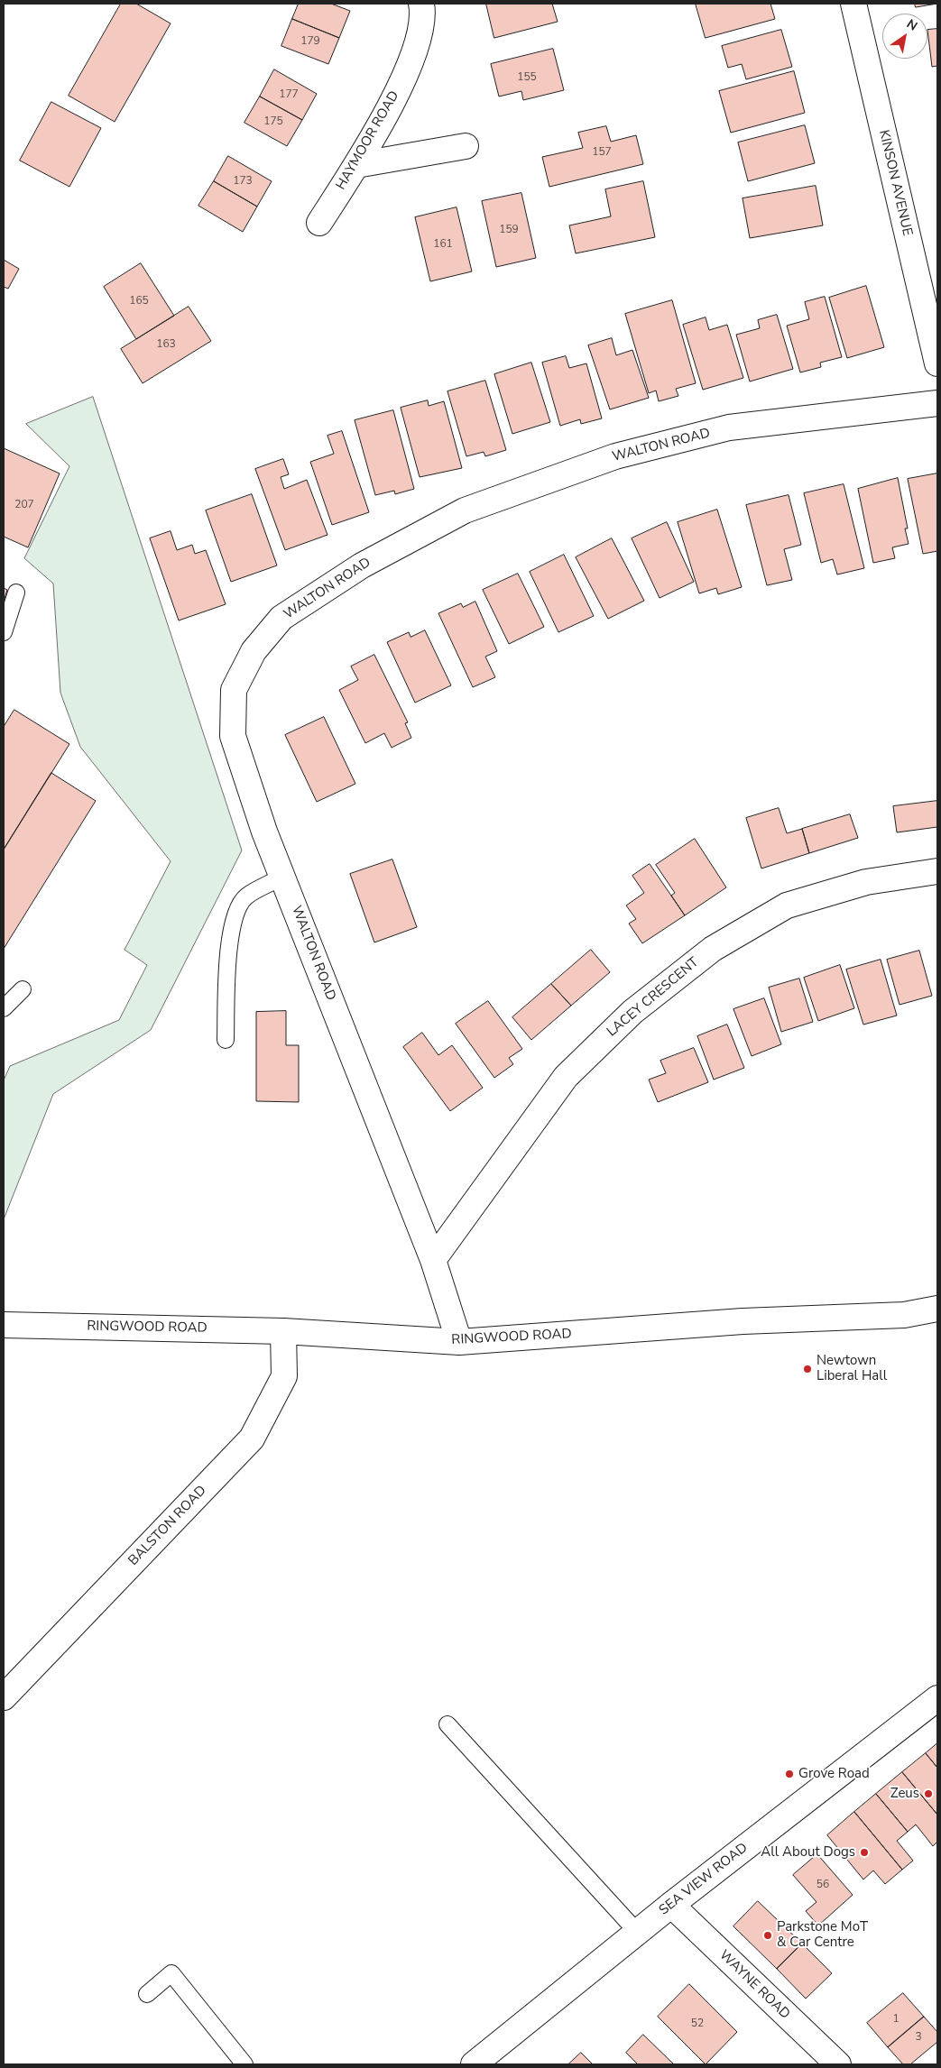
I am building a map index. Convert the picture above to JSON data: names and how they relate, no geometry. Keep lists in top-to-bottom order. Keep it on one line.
{"streets":{"street":["HAYMOOR ROAD","KINSON AVENUE","WALTON ROAD","LACEY CRESCENT","RINGWOOD ROAD","BALSTON ROAD","SEA VIEW ROAD","WAYNE ROAD"]},"crossings":[["WALTON ROAD","LACEY CRESCENT"],["WALTON ROAD","RINGWOOD ROAD"],["RINGWOOD ROAD","BALSTON ROAD"],["SEA VIEW ROAD","WAYNE ROAD"]],"places":["Newtown Liberal Hall","Grove Road","Zeus","All About Dogs","Parkstone MoT & Car Centre"],"house_numbers":["179","155","177","175","157","173","159","161","165","163","207","56","1","52","3"],"north":"top right"}
